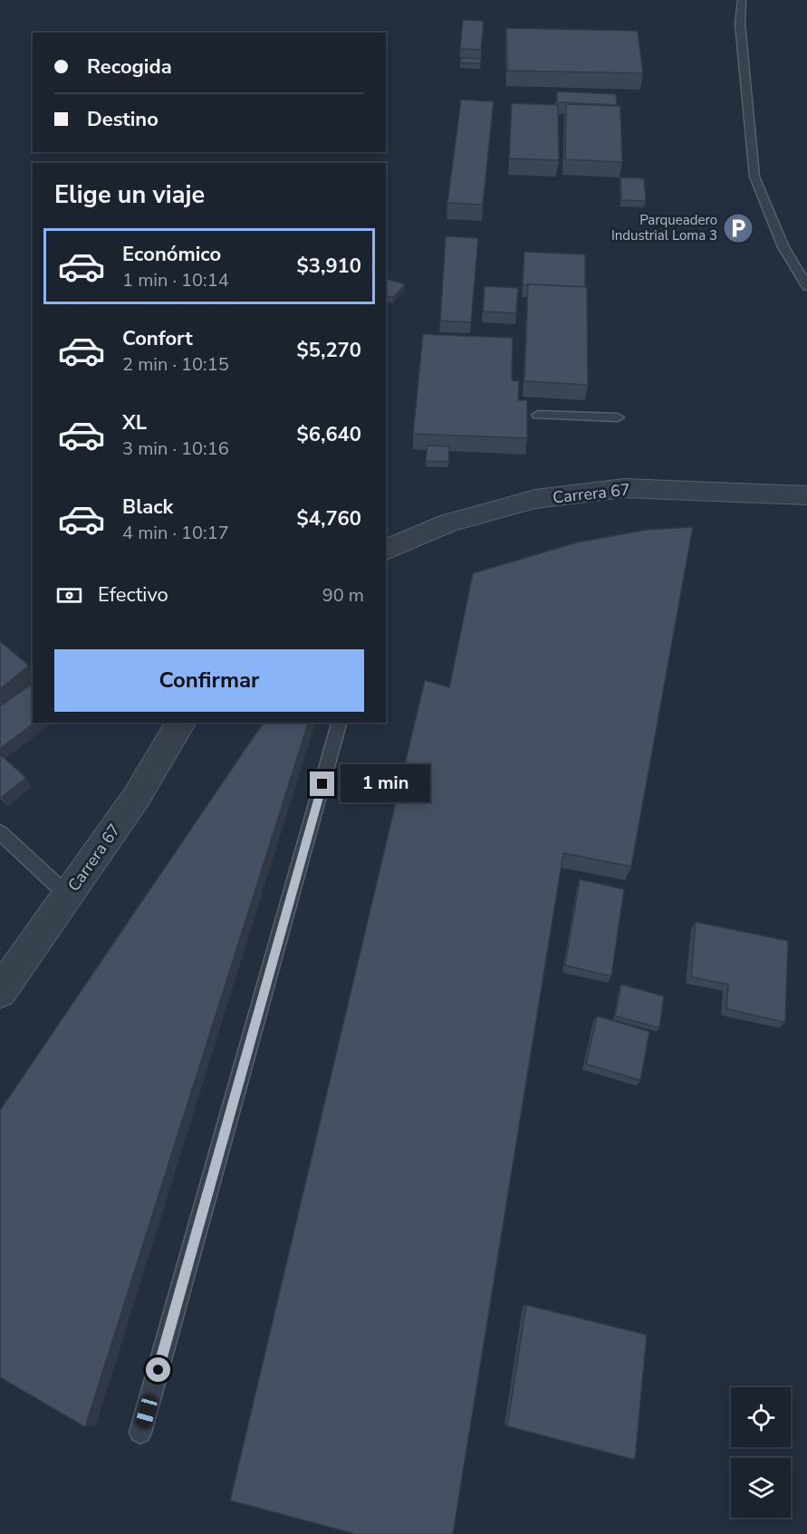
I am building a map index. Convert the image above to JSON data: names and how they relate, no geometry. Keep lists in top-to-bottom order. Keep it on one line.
{"streets":{"street":["Carrera 67"]},"places":{"parking":["Parqueadero Industrial Loma 3"]},"page":{"banner":["Recogida","Destino"],"heading":"Elige un viaje","list":[{"name":"Económico","note":"1 min · 10:14","value":"$3,910"},{"name":"Confort","note":"2 min · 10:15","value":"$5,270"},{"name":"XL","note":"3 min · 10:16","value":"$6,640"},{"name":"Black","note":"4 min · 10:17","value":"$4,760"}],"pay":["Efectivo","90 m"],"buttons":"Confirmar","bubble":"1 min"}}
